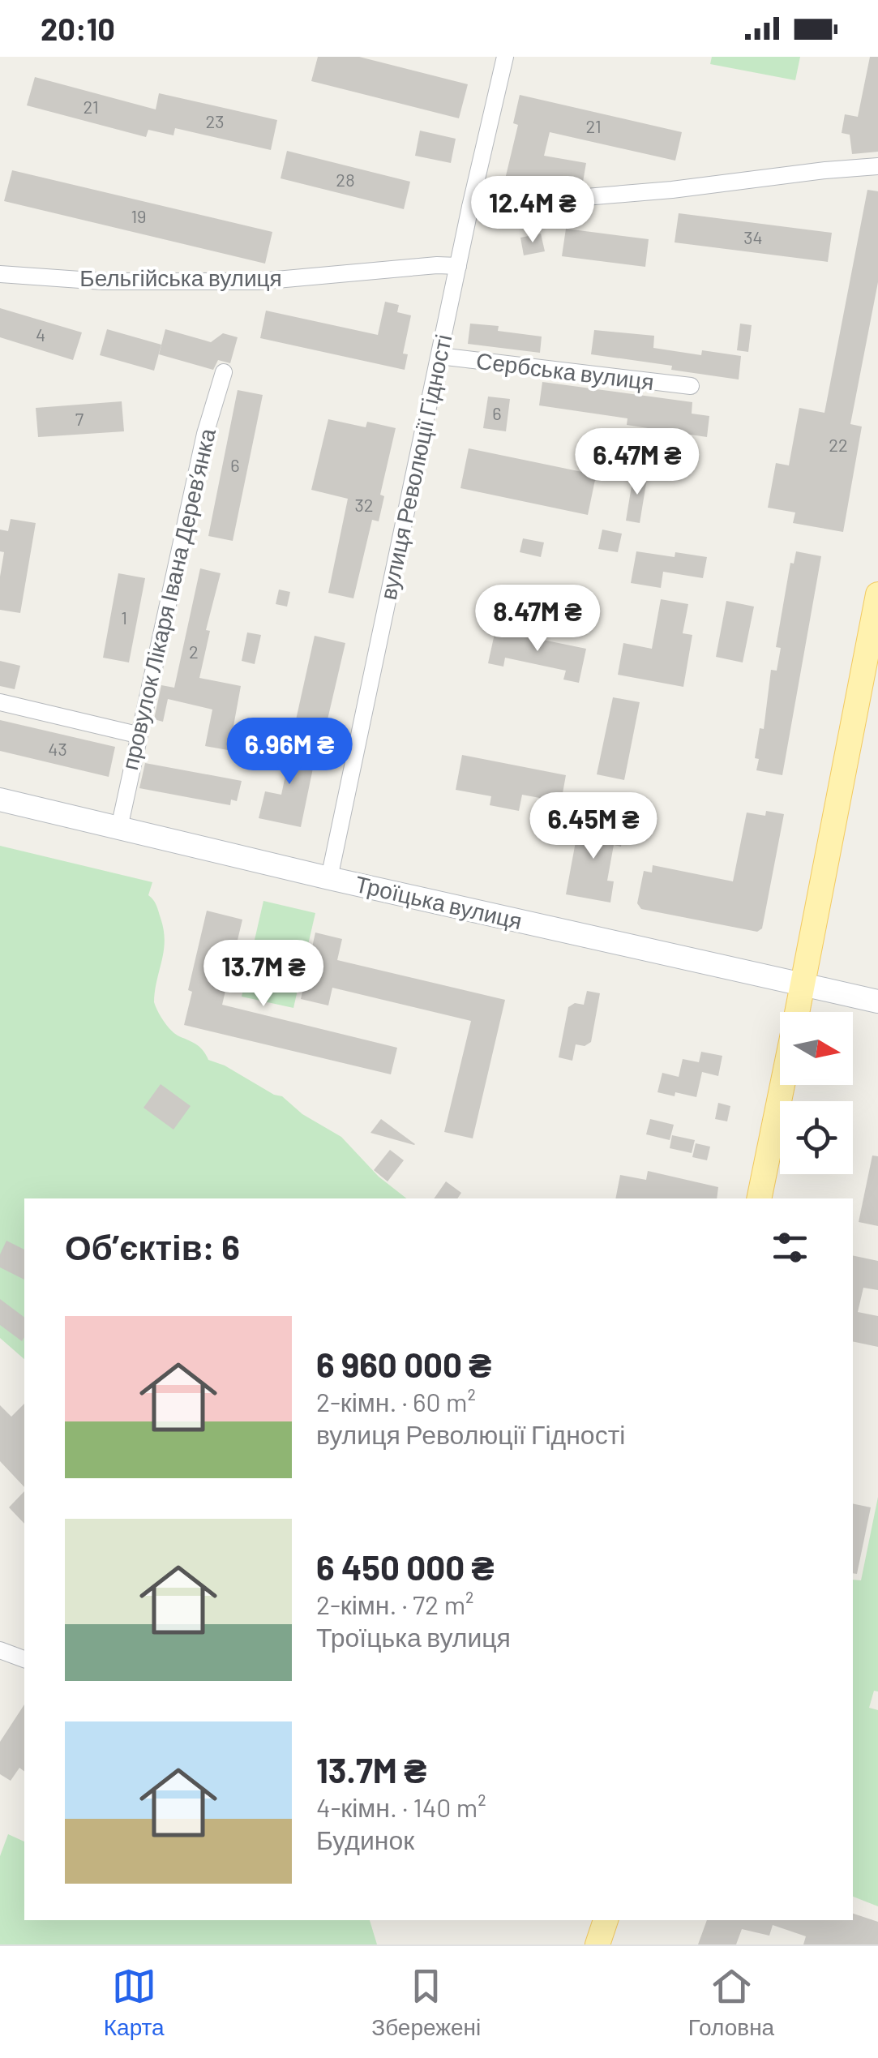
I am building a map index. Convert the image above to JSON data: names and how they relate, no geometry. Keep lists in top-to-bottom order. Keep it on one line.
{"streets":{"main road":["Троїцька вулиця"],"street":["Бельгійська вулиця","Сербська вулиця","вулиця Революції Гідності","провулок Лікаря Івана Деревʼянка"]},"crossings":[["Бельгійська вулиця","вулиця Революції Гідності"],["Сербська вулиця","вулиця Революції Гідності"],["вулиця Революції Гідності","Троїцька вулиця"],["провулок Лікаря Івана Деревʼянка","Троїцька вулиця"]],"house_numbers":["21","23","21","28","19","34","4","6","7","22","6","32","1","2","43"],"north":"right","page":{"status":"20:10","price":["12.4M ₴","6.47M ₴","8.47M ₴","6.96M ₴","6.45M ₴","13.7M ₴"],"heading":"Об’єктів: 6","list":[{"name":"6 960 000 ₴","note":"2-кімн. · 60 m² · вулиця Революції Гідності"},{"name":"6 450 000 ₴","note":"2-кімн. · 72 m² · Троїцька вулиця"},{"name":"13.7M ₴","note":"4-кімн. · 140 m² · Будинок"}],"tabs":["Карта","Збережені","Головна"]}}
